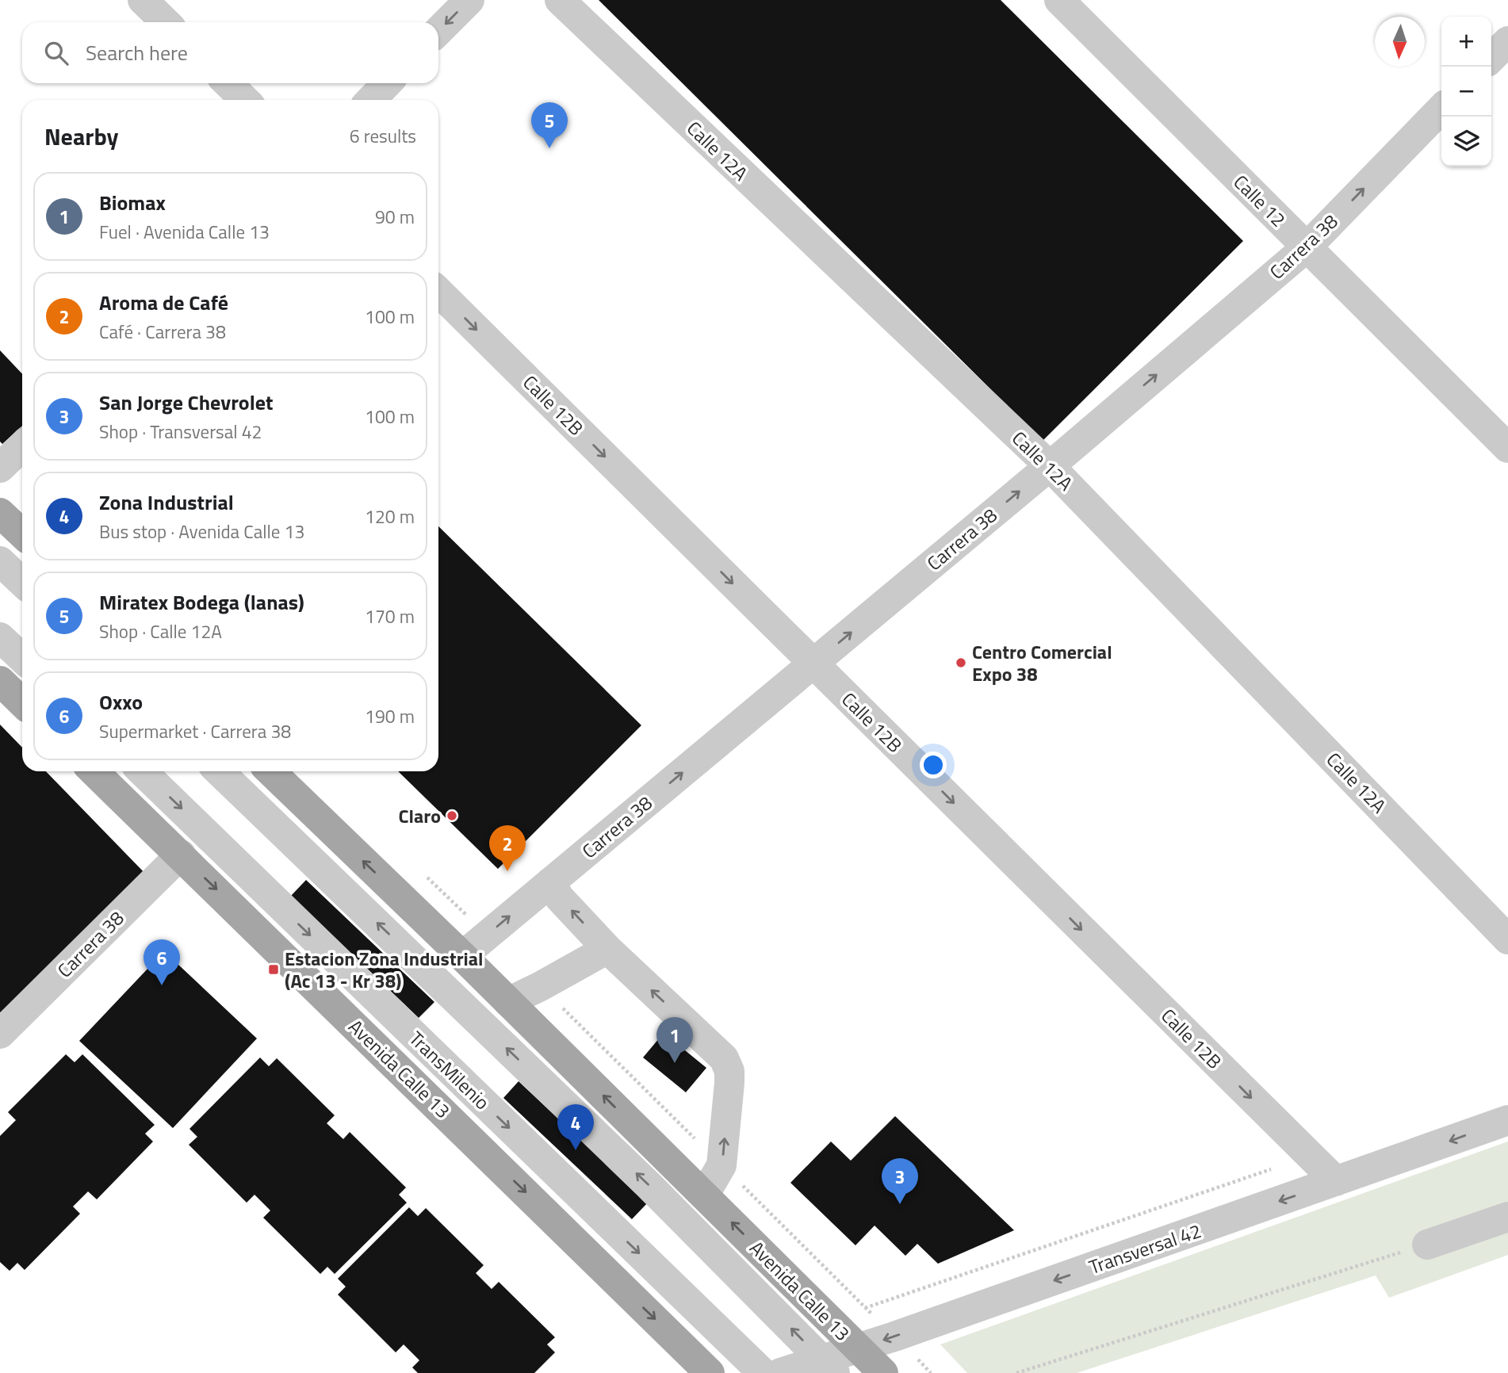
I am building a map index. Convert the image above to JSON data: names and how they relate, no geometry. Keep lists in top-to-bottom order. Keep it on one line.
{"streets":{"main road":["Avenida Calle 13"],"street":["Calle 12A","Calle 12","Carrera 38","Calle 12B","TransMilenio","Transversal 42"]},"crossings":[["Calle 12A","Carrera 38"],["Calle 12","Carrera 38"],["Carrera 38","Calle 12B"],["Carrera 38","Avenida Calle 13"],["Calle 12B","Transversal 42"],["Avenida Calle 13","Transversal 42"]],"one_way":["Carrera 38","Calle 12B","Transversal 42"],"places":{"other":["Centro Comercial Expo 38","Claro"],"transit":["Estacion Zona Industrial (Ac 13 - Kr 38)"]},"north":"bottom","page":{"map_buttons":["+","−"],"search":"Search here","heading":["Nearby","6 results"],"pins":["5","2","6","1","4","3"],"list":[{"mark":"1","name":"Biomax","note":"Fuel · Avenida Calle 13","value":"90 m"},{"mark":"2","name":"Aroma de Café","note":"Café · Carrera 38","value":"100 m"},{"mark":"3","name":"San Jorge Chevrolet","note":"Shop · Transversal 42","value":"100 m"},{"mark":"4","name":"Zona Industrial","note":"Bus stop · Avenida Calle 13","value":"120 m"},{"mark":"5","name":"Miratex Bodega (lanas)","note":"Shop · Calle 12A","value":"170 m"},{"mark":"6","name":"Oxxo","note":"Supermarket · Carrera 38","value":"190 m"}]}}
